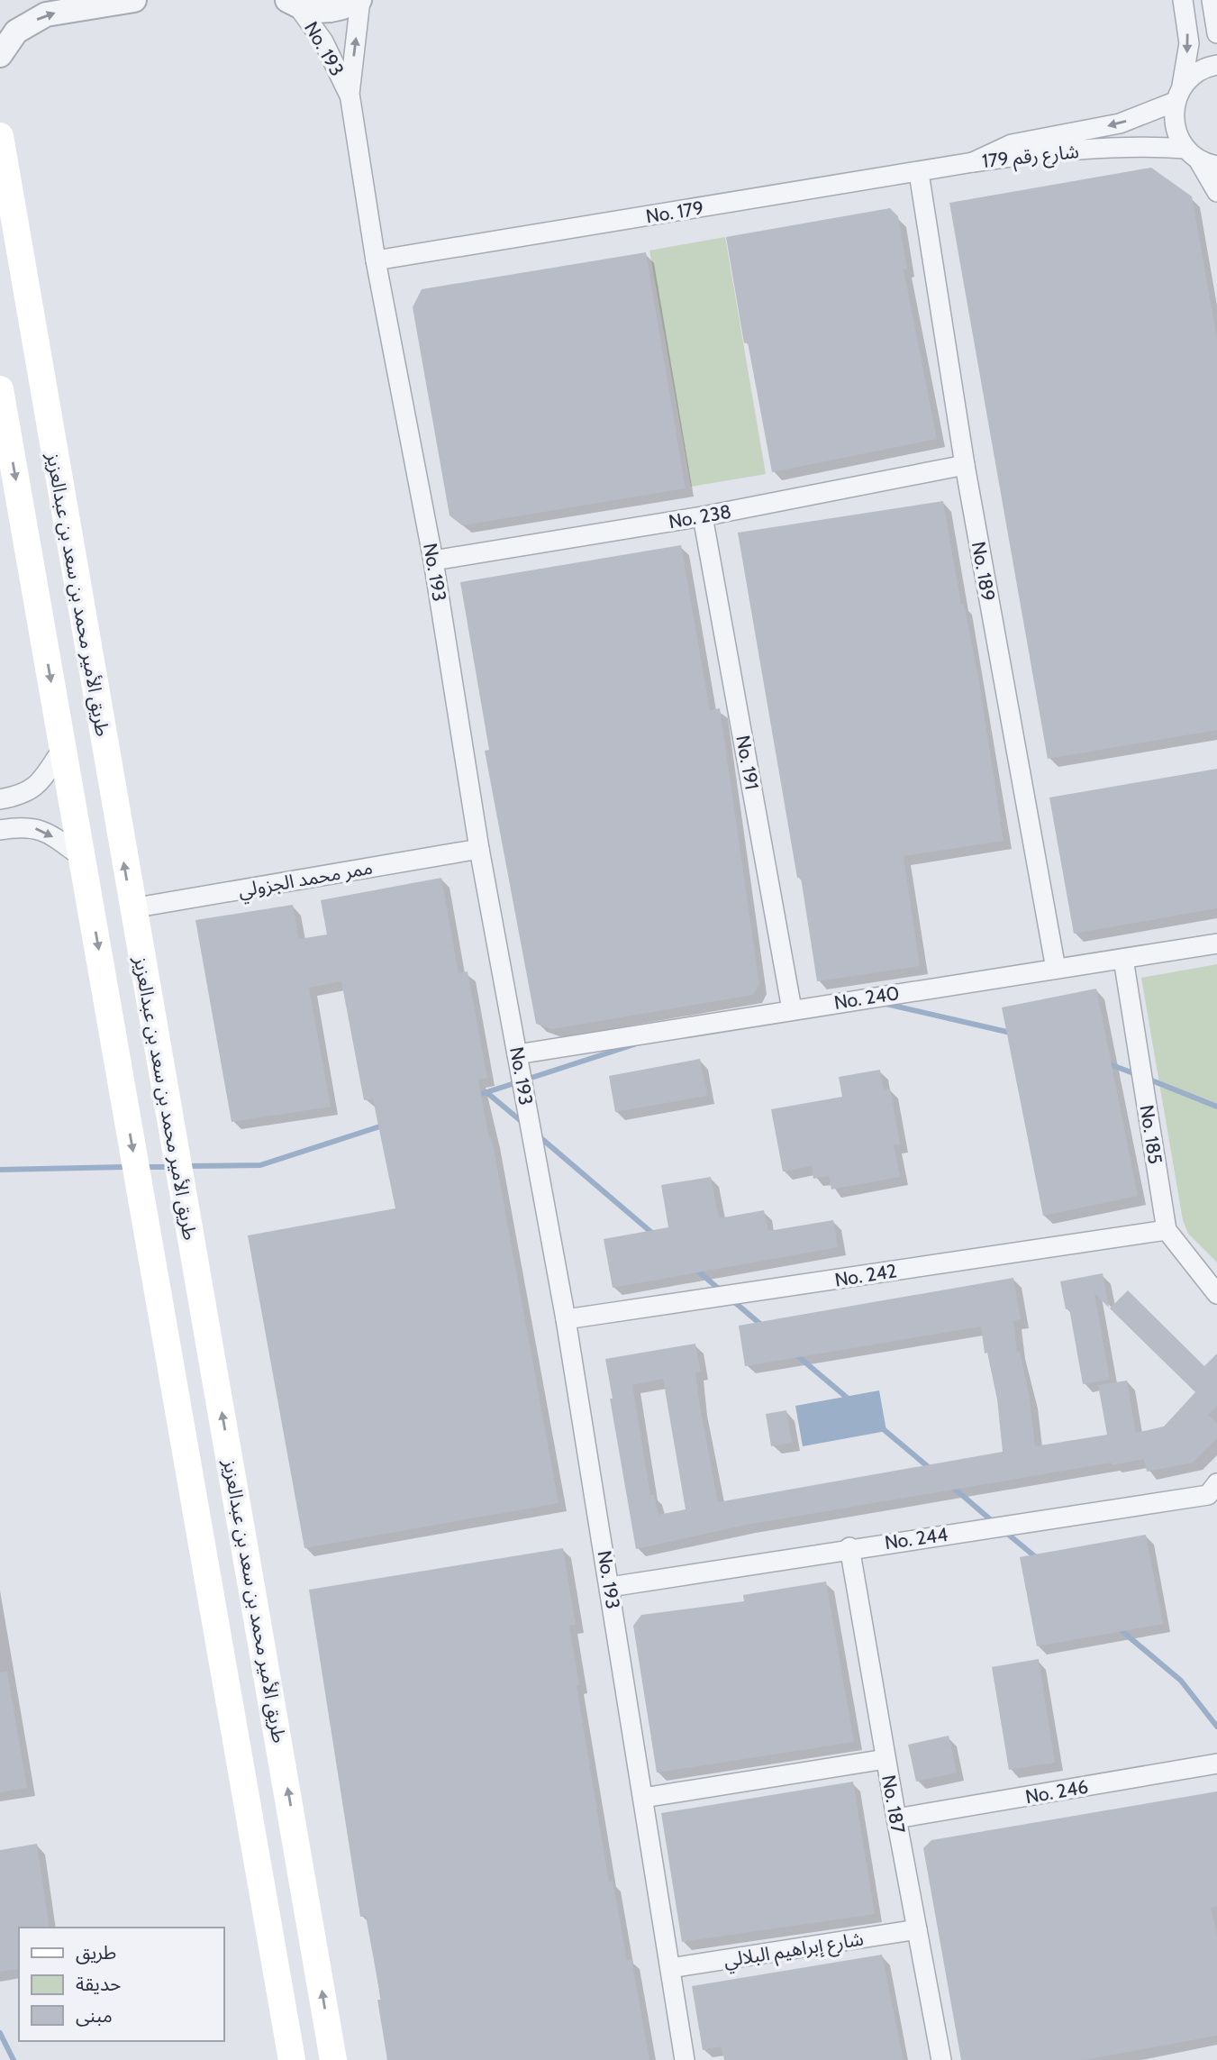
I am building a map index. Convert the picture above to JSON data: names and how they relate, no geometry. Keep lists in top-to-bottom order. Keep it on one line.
{"streets":{"main road":["طريق الأمير محمد بن سعد بن عبدالعزيز"],"street":["No. 193","شارع رقم 179","No. 179","No. 238","No. 189","No. 191","ممر محمد الجزولي","No. 240","No. 185","No. 242","No. 244","No. 246","No. 187","شارع إبراهيم البلالي"]},"crossings":[["No. 193","No. 179"],["No. 193","No. 238"],["No. 193","ممر محمد الجزولي"],["No. 193","No. 240"],["No. 193","No. 242"],["No. 193","No. 244"],["No. 193","شارع إبراهيم البلالي"],["شارع رقم 179","No. 179"],["No. 179","No. 189"],["No. 238","No. 189"],["No. 238","No. 191"],["No. 189","No. 240"],["طريق الأمير محمد بن سعد بن عبدالعزيز","ممر محمد الجزولي"],["No. 191","No. 240"],["No. 240","No. 185"],["No. 185","No. 242"],["No. 244","No. 187"],["No. 246","No. 187"],["No. 187","شارع إبراهيم البلالي"]],"legend":["طريق","حديقة","مبنى"]}
